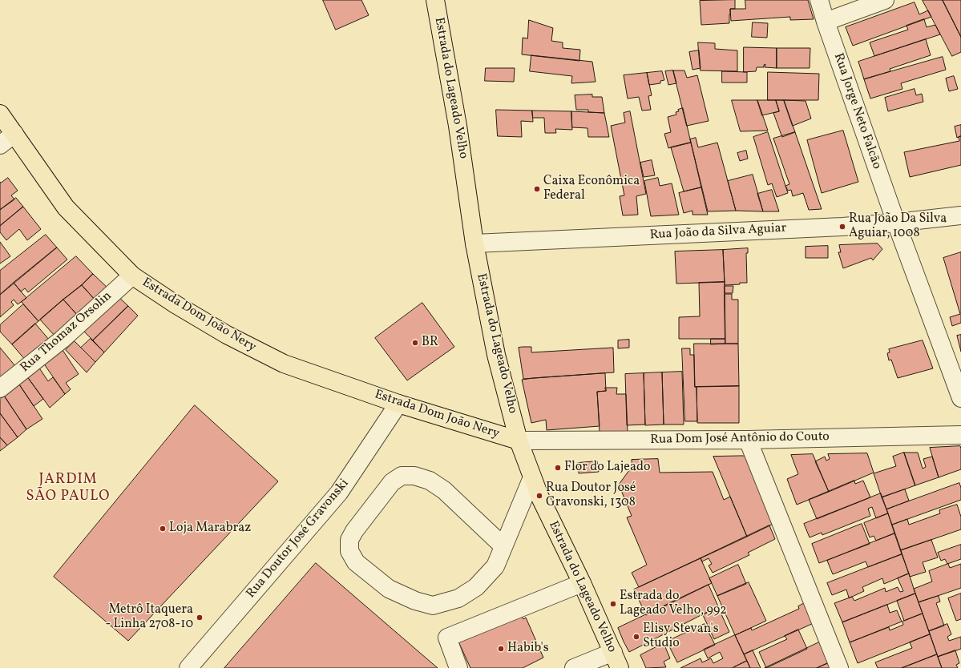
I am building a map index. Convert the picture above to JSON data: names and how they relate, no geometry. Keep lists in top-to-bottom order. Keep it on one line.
{"streets":{"main road":["Estrada do Lageado Velho","Estrada Dom João Nery"],"street":["Rua Jorge Neto Falcão","Rua João da Silva Aguiar","Rua Thomaz Orsolin","Rua Dom José Antônio do Couto","Rua Doutor José Gravonski"]},"crossings":[["Estrada do Lageado Velho","Rua João da Silva Aguiar"],["Estrada do Lageado Velho","Estrada Dom João Nery"],["Estrada do Lageado Velho","Rua Dom José Antônio do Couto"],["Rua Jorge Neto Falcão","Rua João da Silva Aguiar"],["Estrada Dom João Nery","Rua Thomaz Orsolin"],["Estrada Dom João Nery","Rua Dom José Antônio do Couto"],["Estrada Dom João Nery","Rua Doutor José Gravonski"]],"districts":["JARDIM SÃO PAULO"],"places":["Caixa Econômica Federal","Rua João Da Silva Aguiar, 1008","BR","Flor do Lajeado","Rua Doutor José Gravonski, 1308","Loja Marabraz","Estrada do Lageado Velho, 992","Metrô Itaquera - Linha 2708-10","Elisy Stevan's Studio","Habib's"]}
